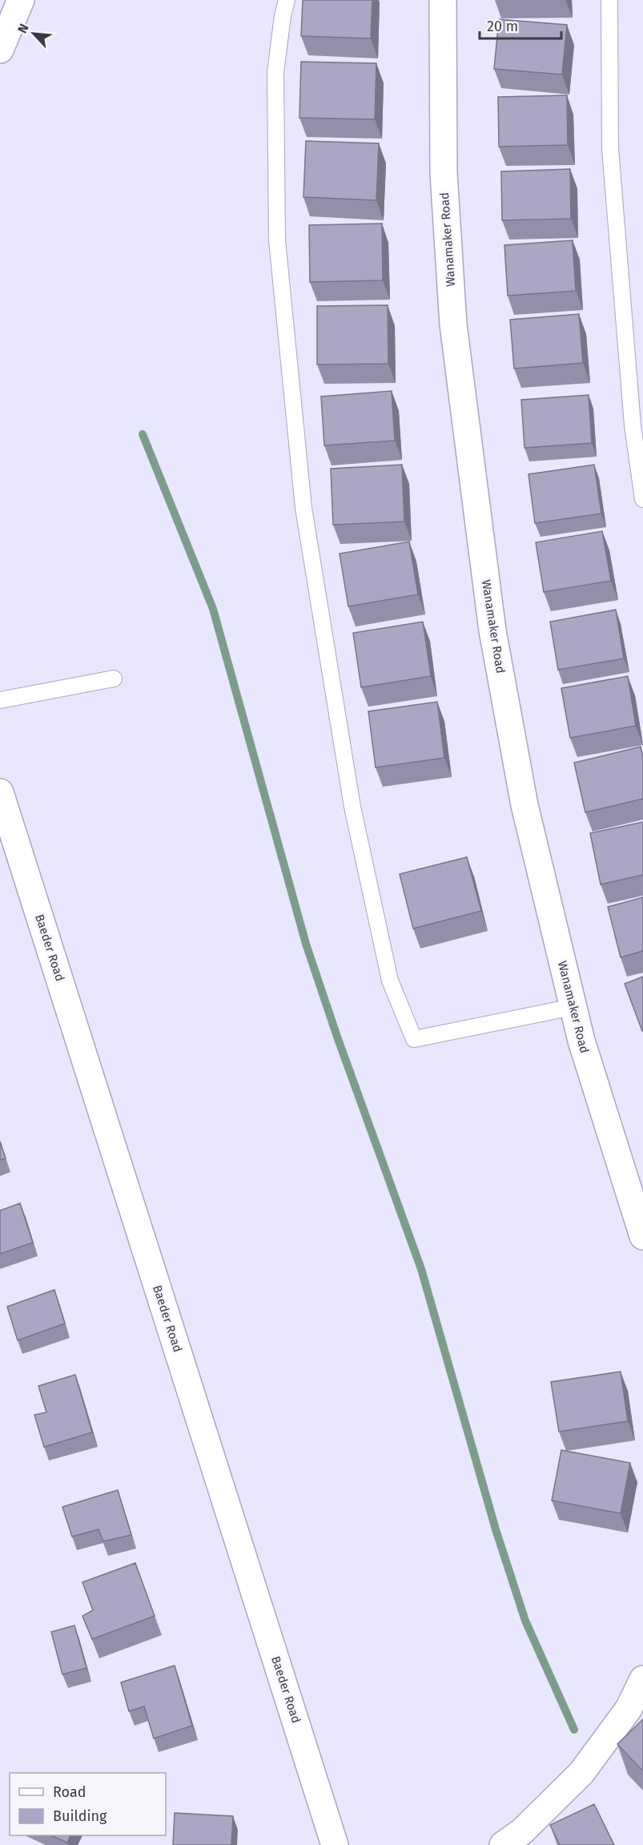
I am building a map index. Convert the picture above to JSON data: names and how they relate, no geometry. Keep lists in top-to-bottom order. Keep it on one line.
{"streets":{"street":["Wanamaker Road","Baeder Road"]},"legend":["Road","Building"],"scale_bar":"20 m","north":"top left"}
